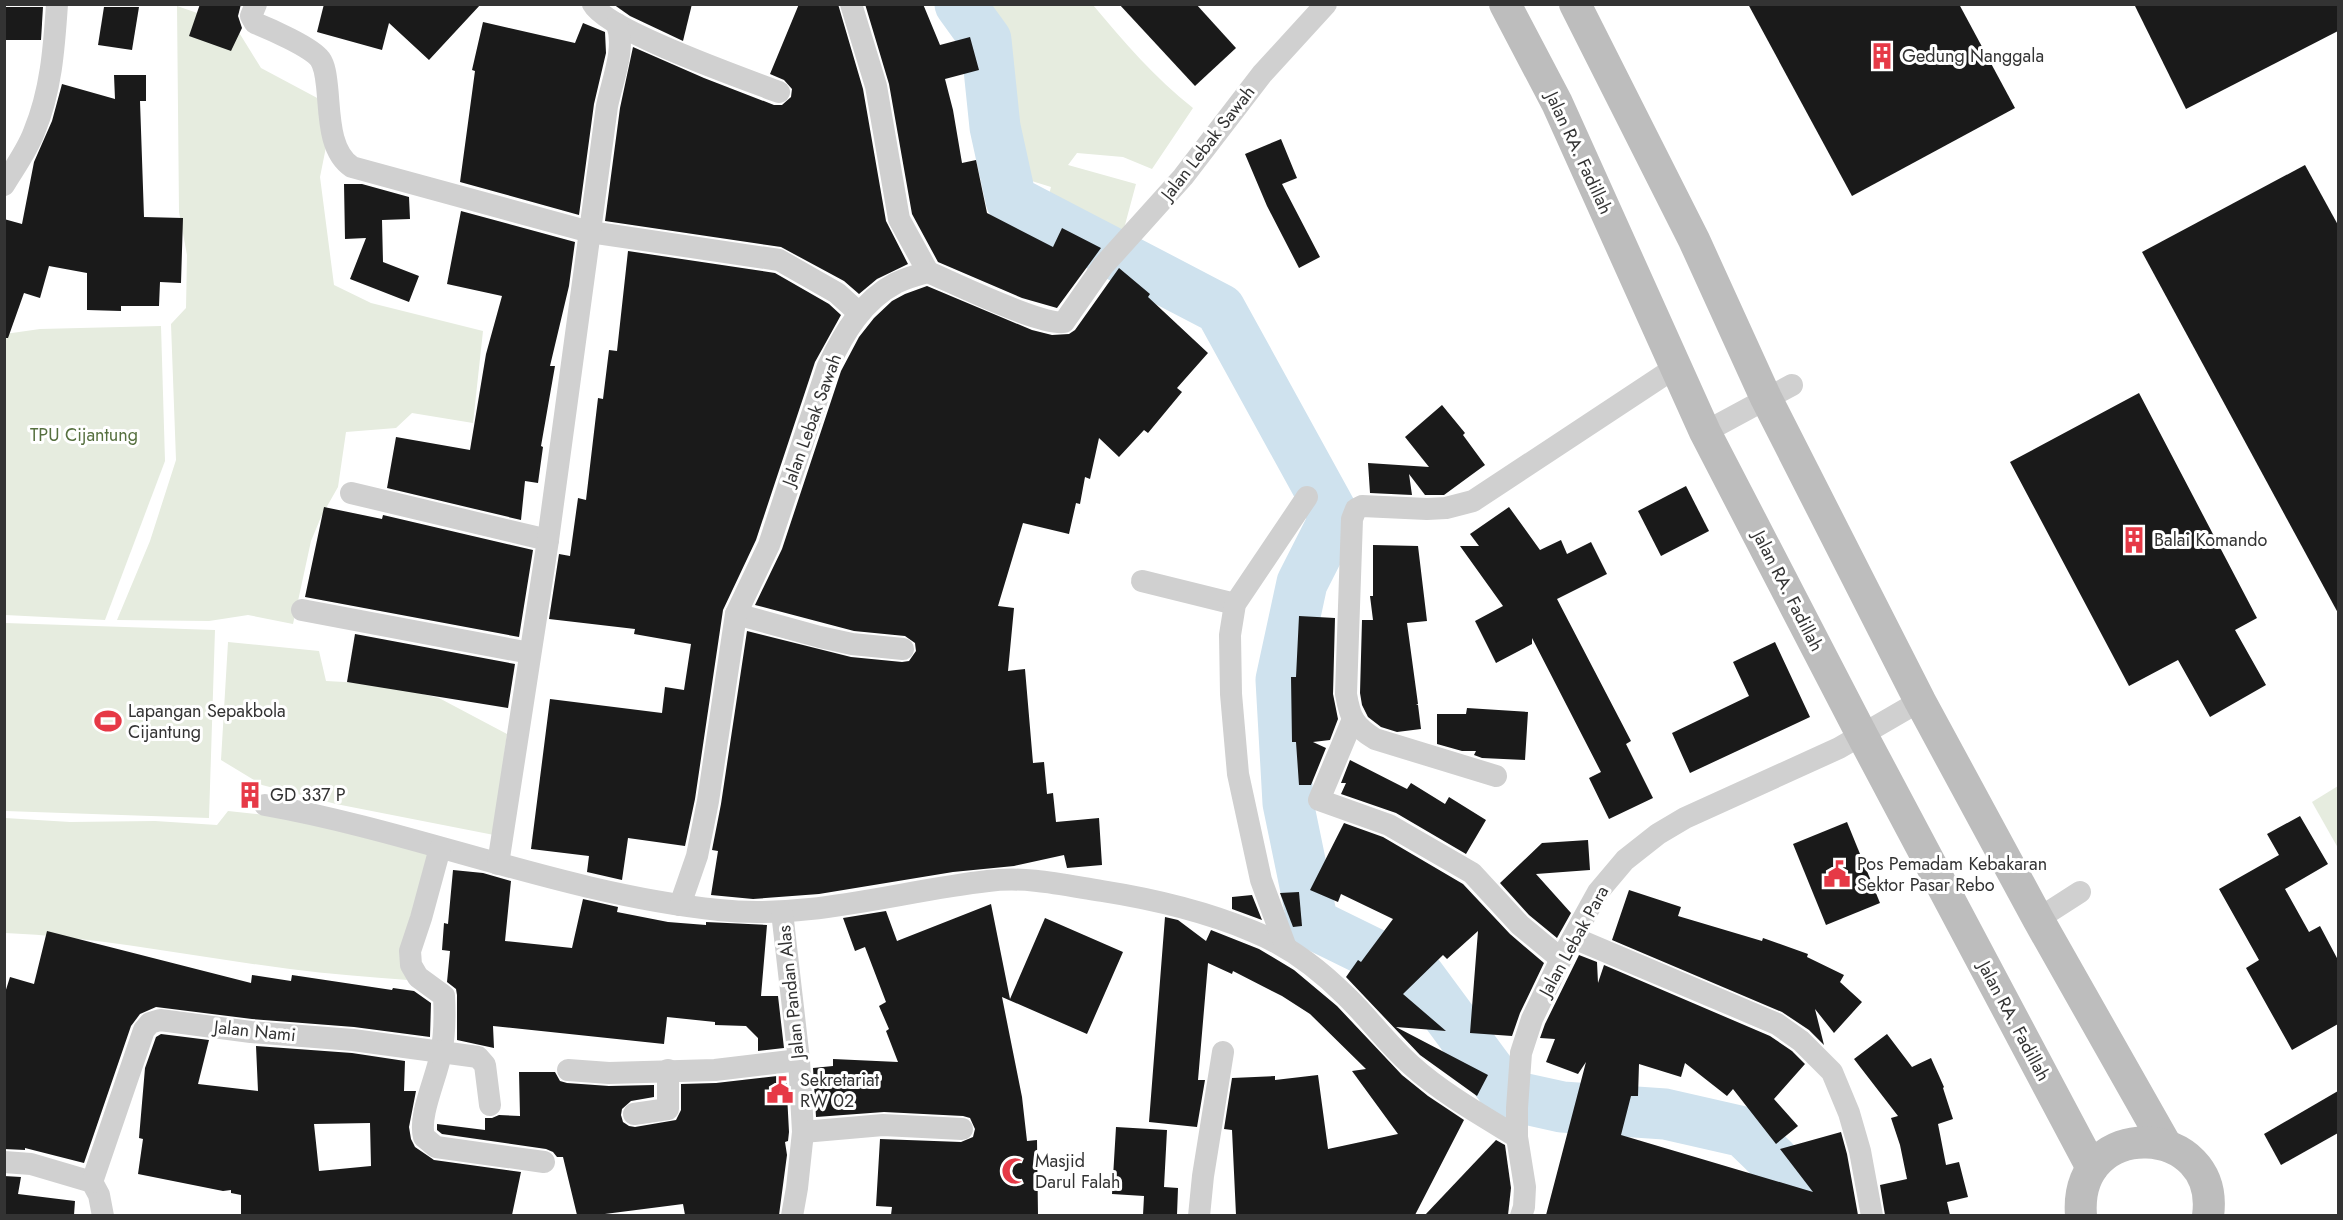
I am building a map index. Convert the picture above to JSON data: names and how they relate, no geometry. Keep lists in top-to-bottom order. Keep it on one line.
{"streets":{"main road":["Jalan RA. Fadillah"],"street":["Jalan Lebak Sawah","Jalan Lebak Para","Jalan Pandan Alas","Jalan Nami"]},"crossings":[["Jalan Lebak Sawah","Jalan Pandan Alas"],["Jalan RA. Fadillah","Jalan Lebak Para"]],"parks":["TPU Cijantung"],"places":{"building":["Gedung Nanggala","Balai Komando","GD 337 P"],"sports":["Lapangan Sepakbola Cijantung"],"public building":["Pos Pemadam Kebakaran Sektor Pasar Rebo","Sekretariat RW 02"],"mosque":["Masjid Darul Falah"]}}
